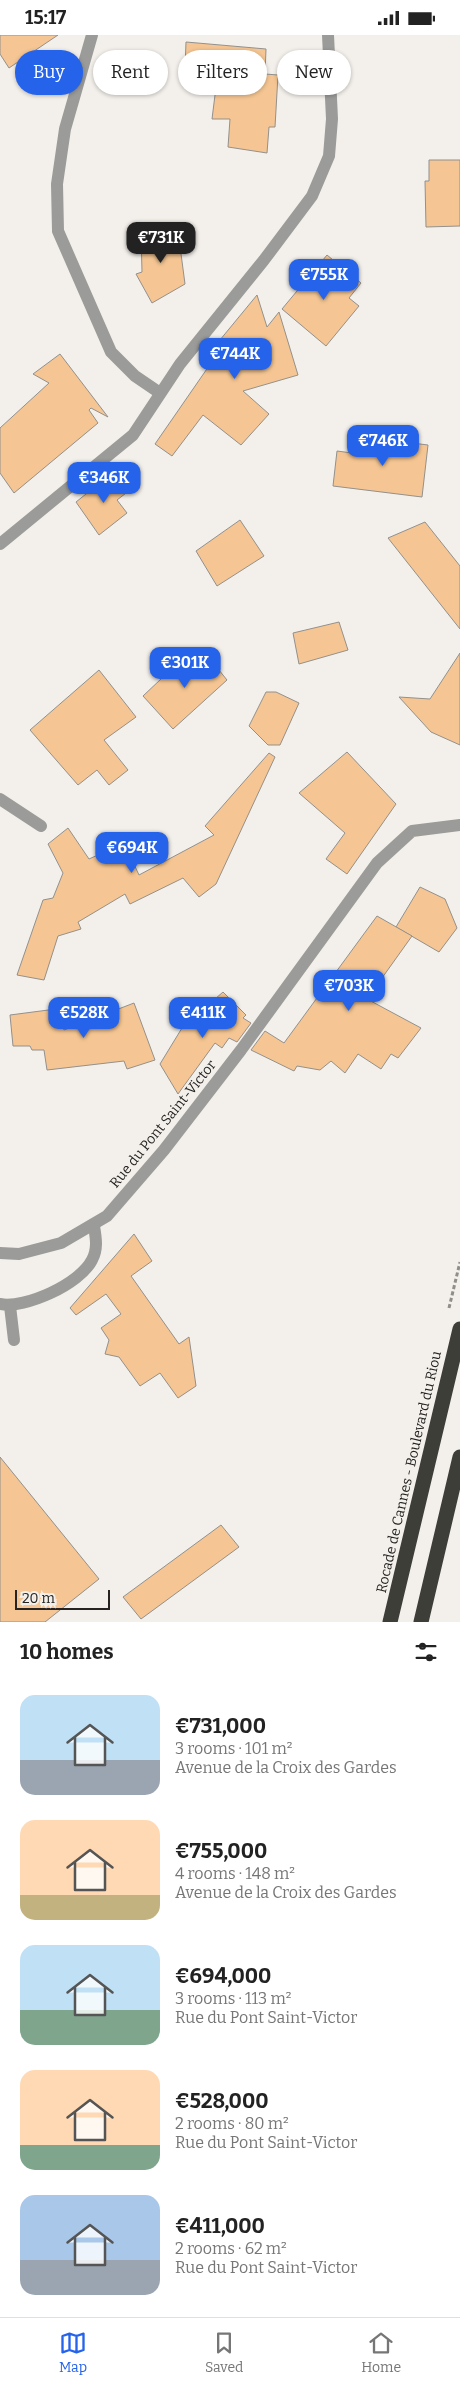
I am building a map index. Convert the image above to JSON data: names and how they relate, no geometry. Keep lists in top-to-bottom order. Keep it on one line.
{"streets":{"highway":["Rocade de Cannes - Boulevard du Riou"],"street":["Rue du Pont Saint-Victor"]},"scale_bar":"20 m","page":{"status":"15:17","chip":["Buy","Rent","Filters","New"],"price":["€731K","€755K","€744K","€746K","€346K","€301K","€694K","€703K","€528K","€411K"],"scale":"20 m","heading":"10 homes","list":[{"name":"€731,000","note":"3 rooms · 101 m² · Avenue de la Croix des Gardes"},{"name":"€755,000","note":"4 rooms · 148 m² · Avenue de la Croix des Gardes"},{"name":"€694,000","note":"3 rooms · 113 m² · Rue du Pont Saint-Victor"},{"name":"€528,000","note":"2 rooms · 80 m² · Rue du Pont Saint-Victor"},{"name":"€411,000","note":"2 rooms · 62 m² · Rue du Pont Saint-Victor"}],"tabs":["Map","Saved","Home"]}}
